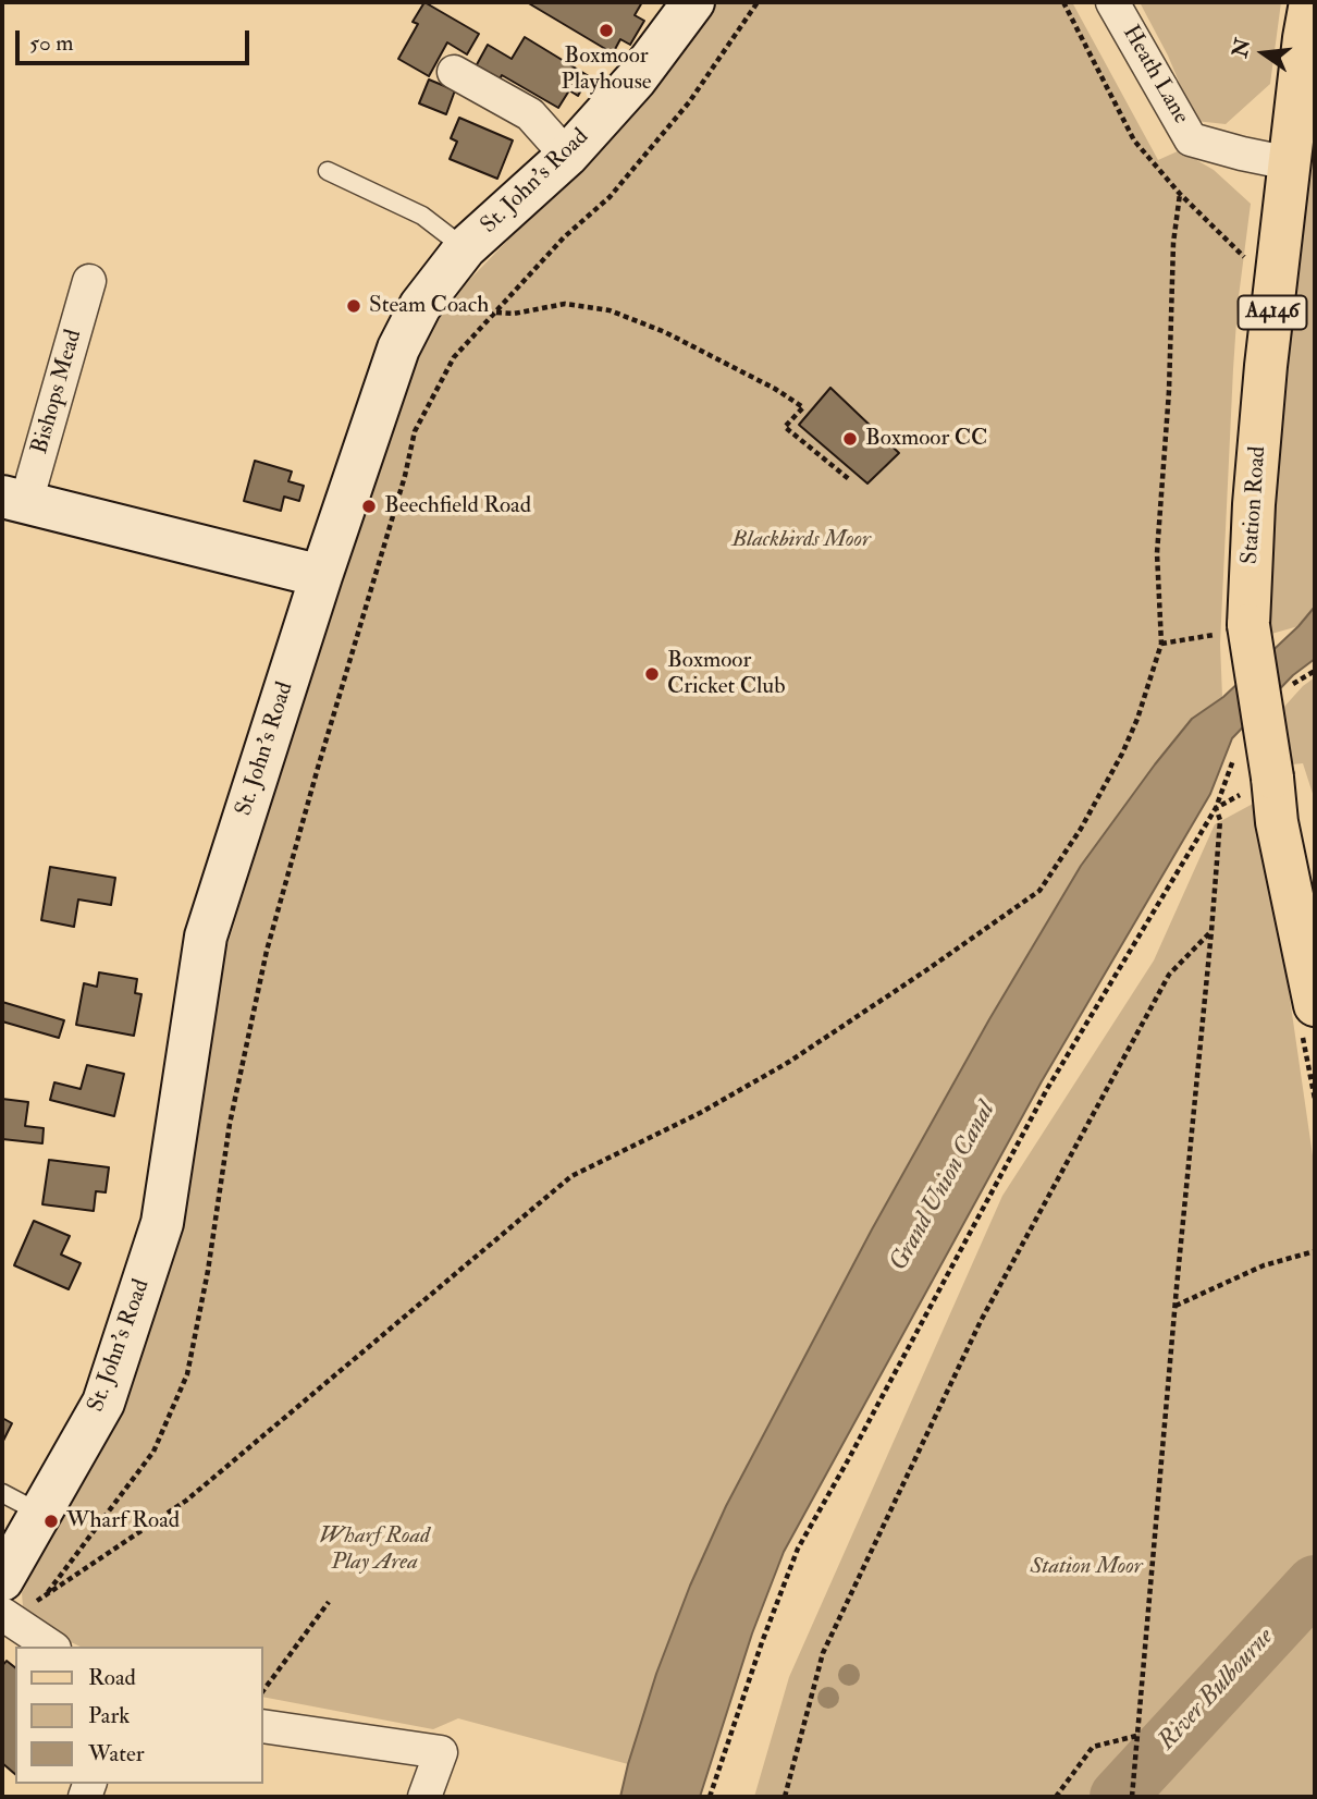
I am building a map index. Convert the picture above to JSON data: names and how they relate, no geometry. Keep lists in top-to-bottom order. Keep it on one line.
{"streets":{"main road":["A4146","Station Road"],"street":["Heath Lane","St. John's Road","Bishops Mead"]},"crossings":[["Heath Lane","Station Road"]],"water":["Grand Union Canal","River Bulbourne"],"parks":["Blackbirds Moor","Wharf Road Play Area","Station Moor"],"places":["Boxmoor Playhouse","Steam Coach","Boxmoor CC","Beechfield Road","Boxmoor Cricket Club","Wharf Road"],"legend":["Road","Park","Water"],"scale_bar":"50 m","north":"left"}
